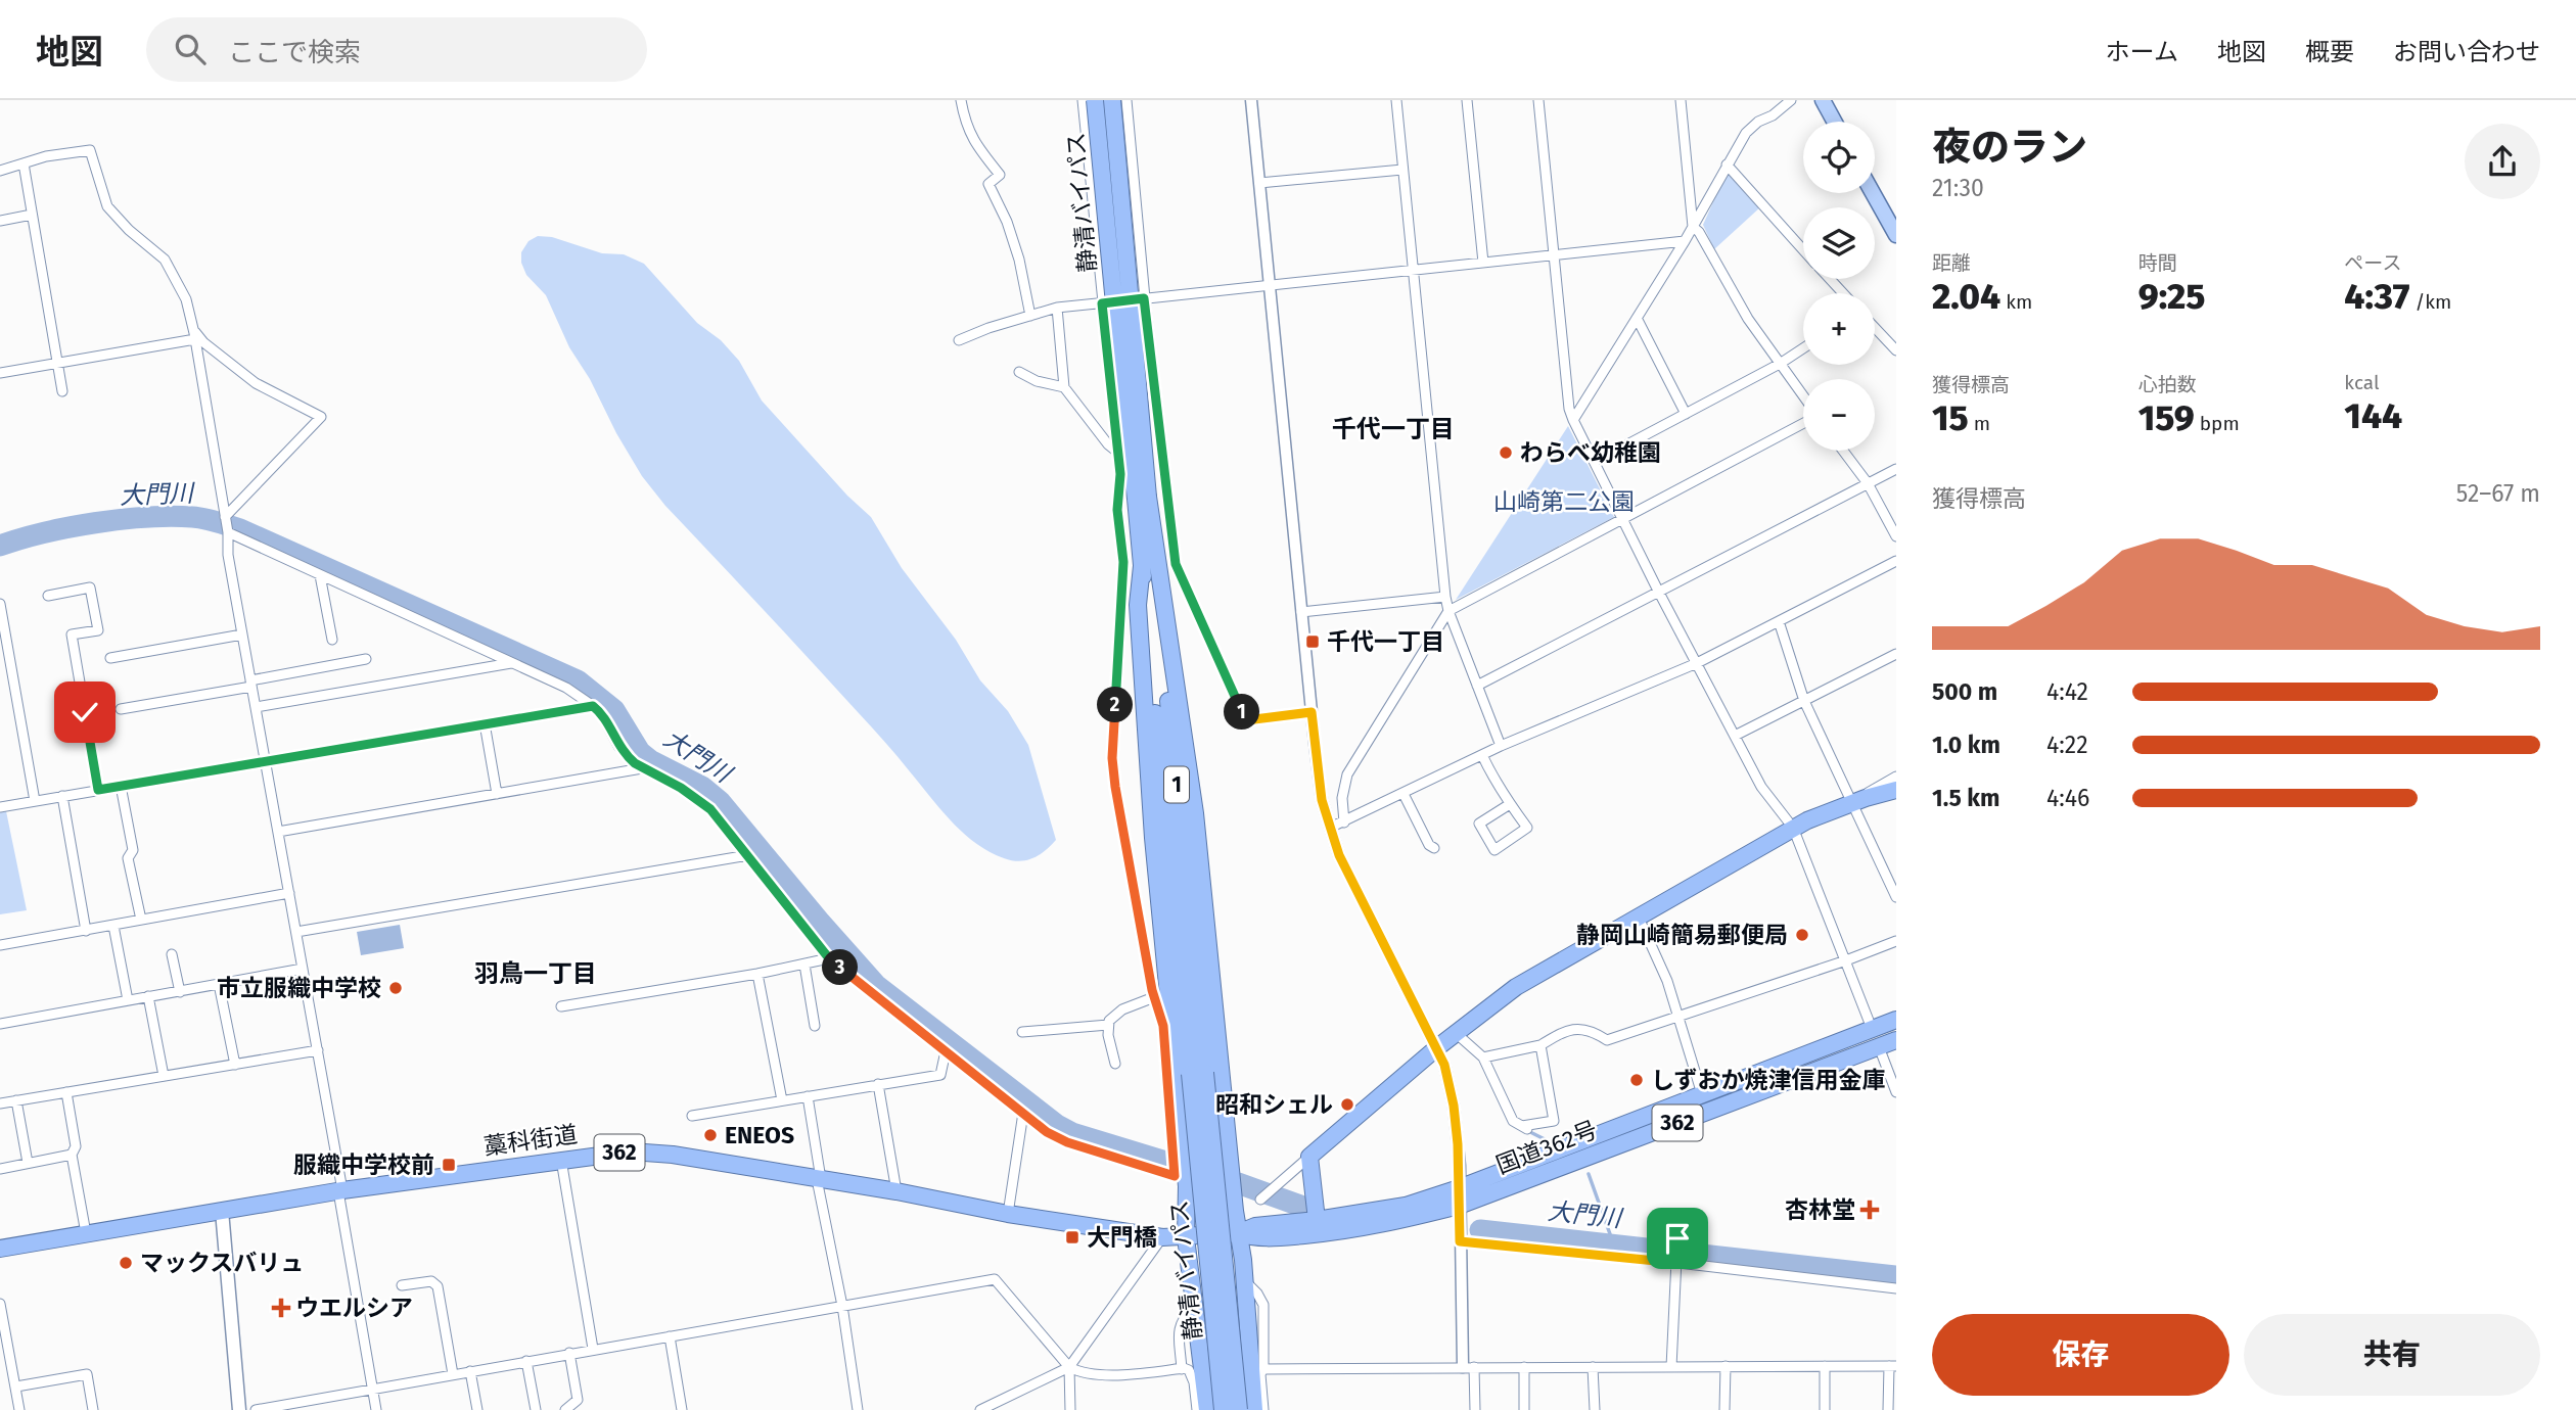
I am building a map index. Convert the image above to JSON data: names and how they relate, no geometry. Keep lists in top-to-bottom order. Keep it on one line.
{"streets":{"highway":["静清バイパス","1","362","藁科街道","国道362号"]},"crossings":[["静清バイパス","1"],["1","藁科街道"],["1","国道362号"],["藁科街道","国道362号"]],"districts":["千代一丁目","羽鳥一丁目"],"water":["大門川"],"parks":["山崎第二公園"],"places":{"other":["わらべ幼稚園","静岡山崎簡易郵便局","市立服織中学校","しずおか焼津信用金庫","昭和シェル","ENEOS","マックスバリュ"],"transit":["千代一丁目","服織中学校前","大門橋"],"health":["杏林堂","ウエルシア"]},"page":{"header":"地図","search":"ここで検索","nav":["ホーム","地図","概要","お問い合わせ"],"heading":["夜のラン","21:30"],"map_buttons":["+","−"],"stats":[["距離","2.04 km"],["時間","9:25"],["ペース","4:37 /km"],["獲得標高","15 m"],["心拍数","159 bpm"],["kcal","144"]],"chart":["獲得標高","52–67 m"],"list":[{"name":"500 m","note":"4:42"},{"name":"1.0 km","note":"4:22"},{"name":"1.5 km","note":"4:46"}],"pins":["2","1","3"],"buttons":["保存","共有"]}}
